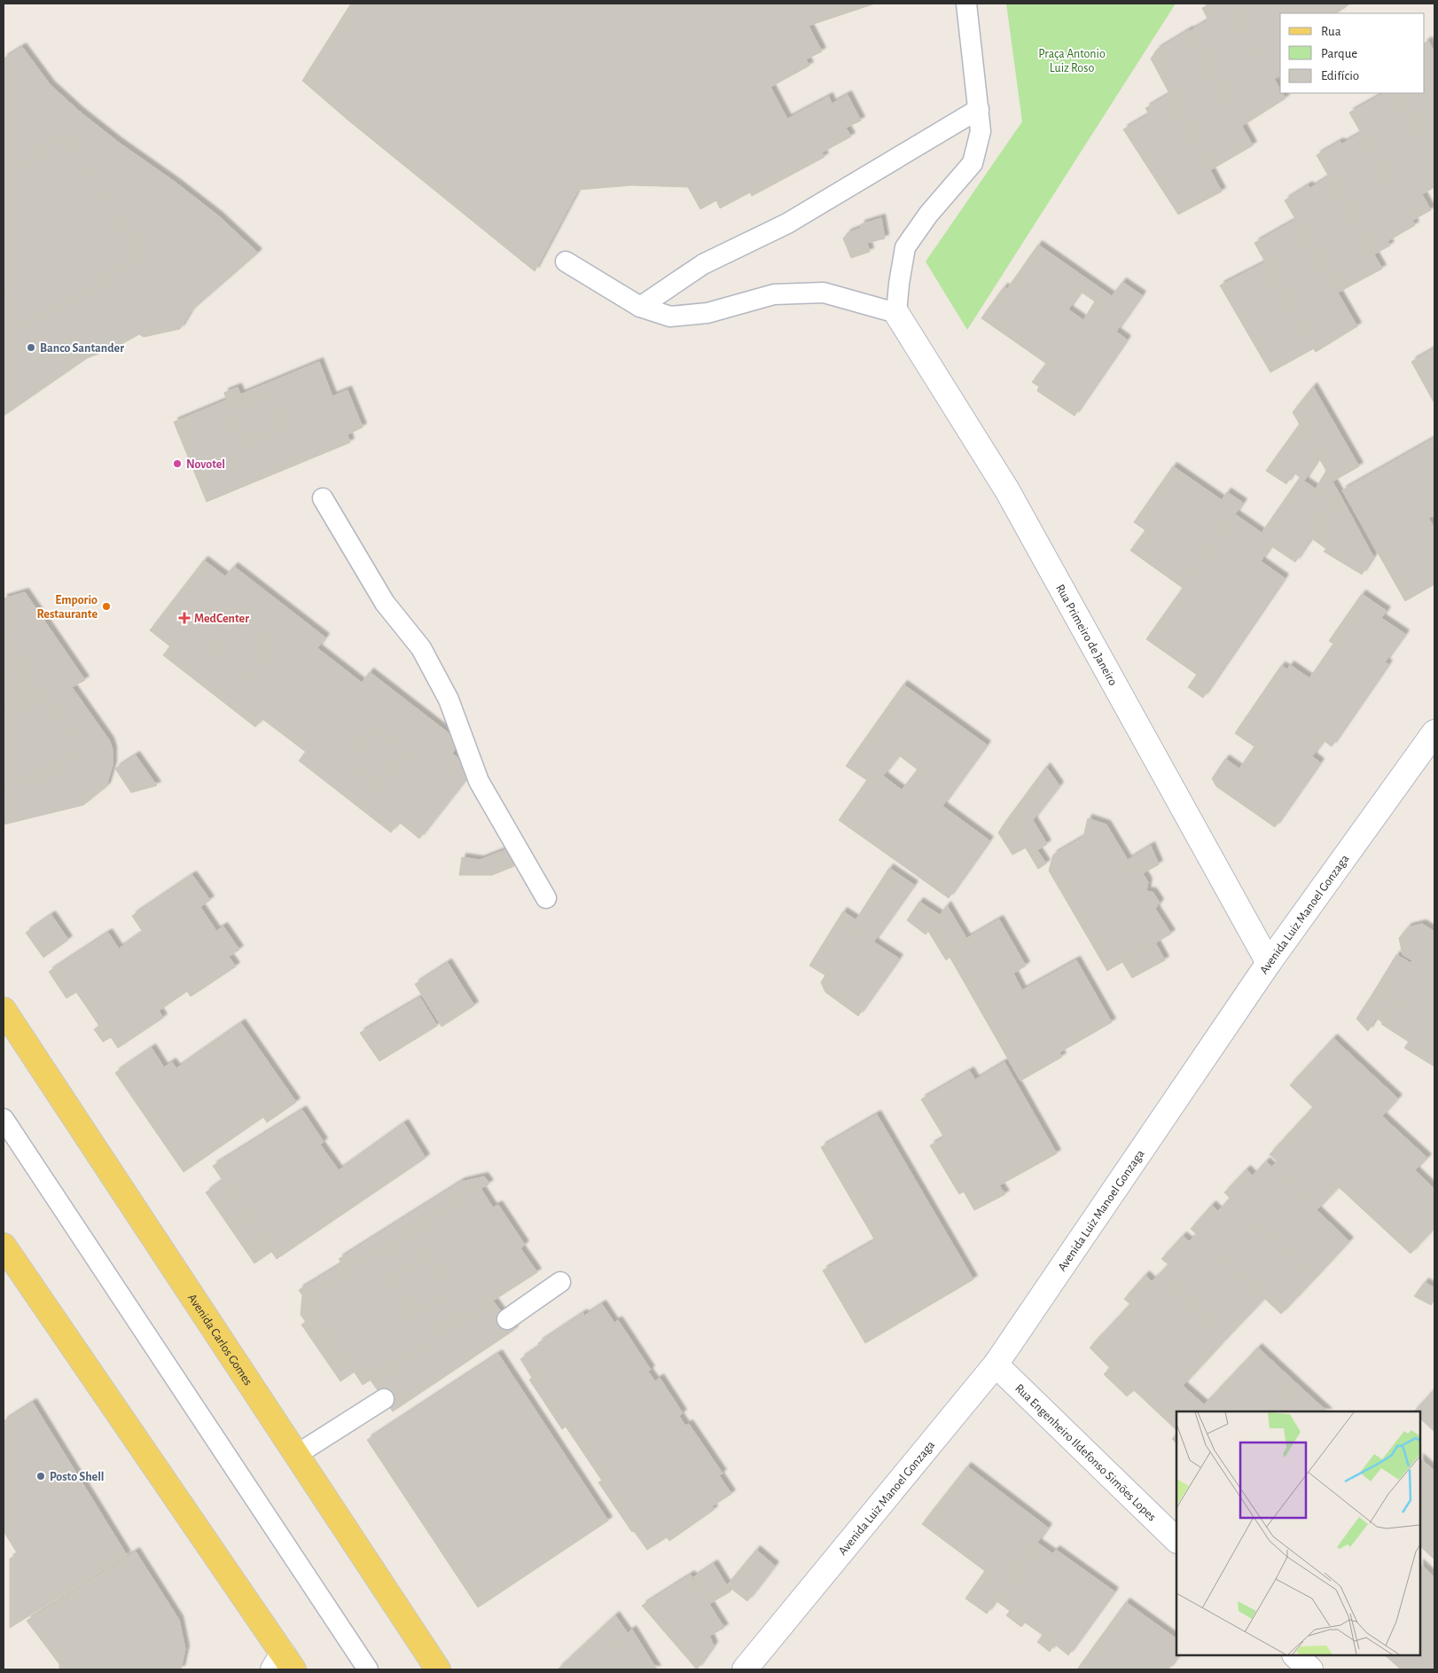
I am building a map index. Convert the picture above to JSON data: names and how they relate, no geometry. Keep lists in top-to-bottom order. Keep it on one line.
{"streets":{"main road":["Avenida Carlos Gomes"],"street":["Rua Primeiro de Janeiro","Avenida Luiz Manoel Gonzaga","Rua Engenheiro Ildefonso Simões Lopes"]},"crossings":[["Rua Primeiro de Janeiro","Avenida Luiz Manoel Gonzaga"],["Avenida Luiz Manoel Gonzaga","Rua Engenheiro Ildefonso Simões Lopes"]],"parks":["Praça Antonio Luiz Roso"],"places":{"other":["Banco Santander","Novotel","Emporio Restaurante","Posto Shell"],"health":["MedCenter"]},"legend":["Rua","Parque","Edifício"]}
